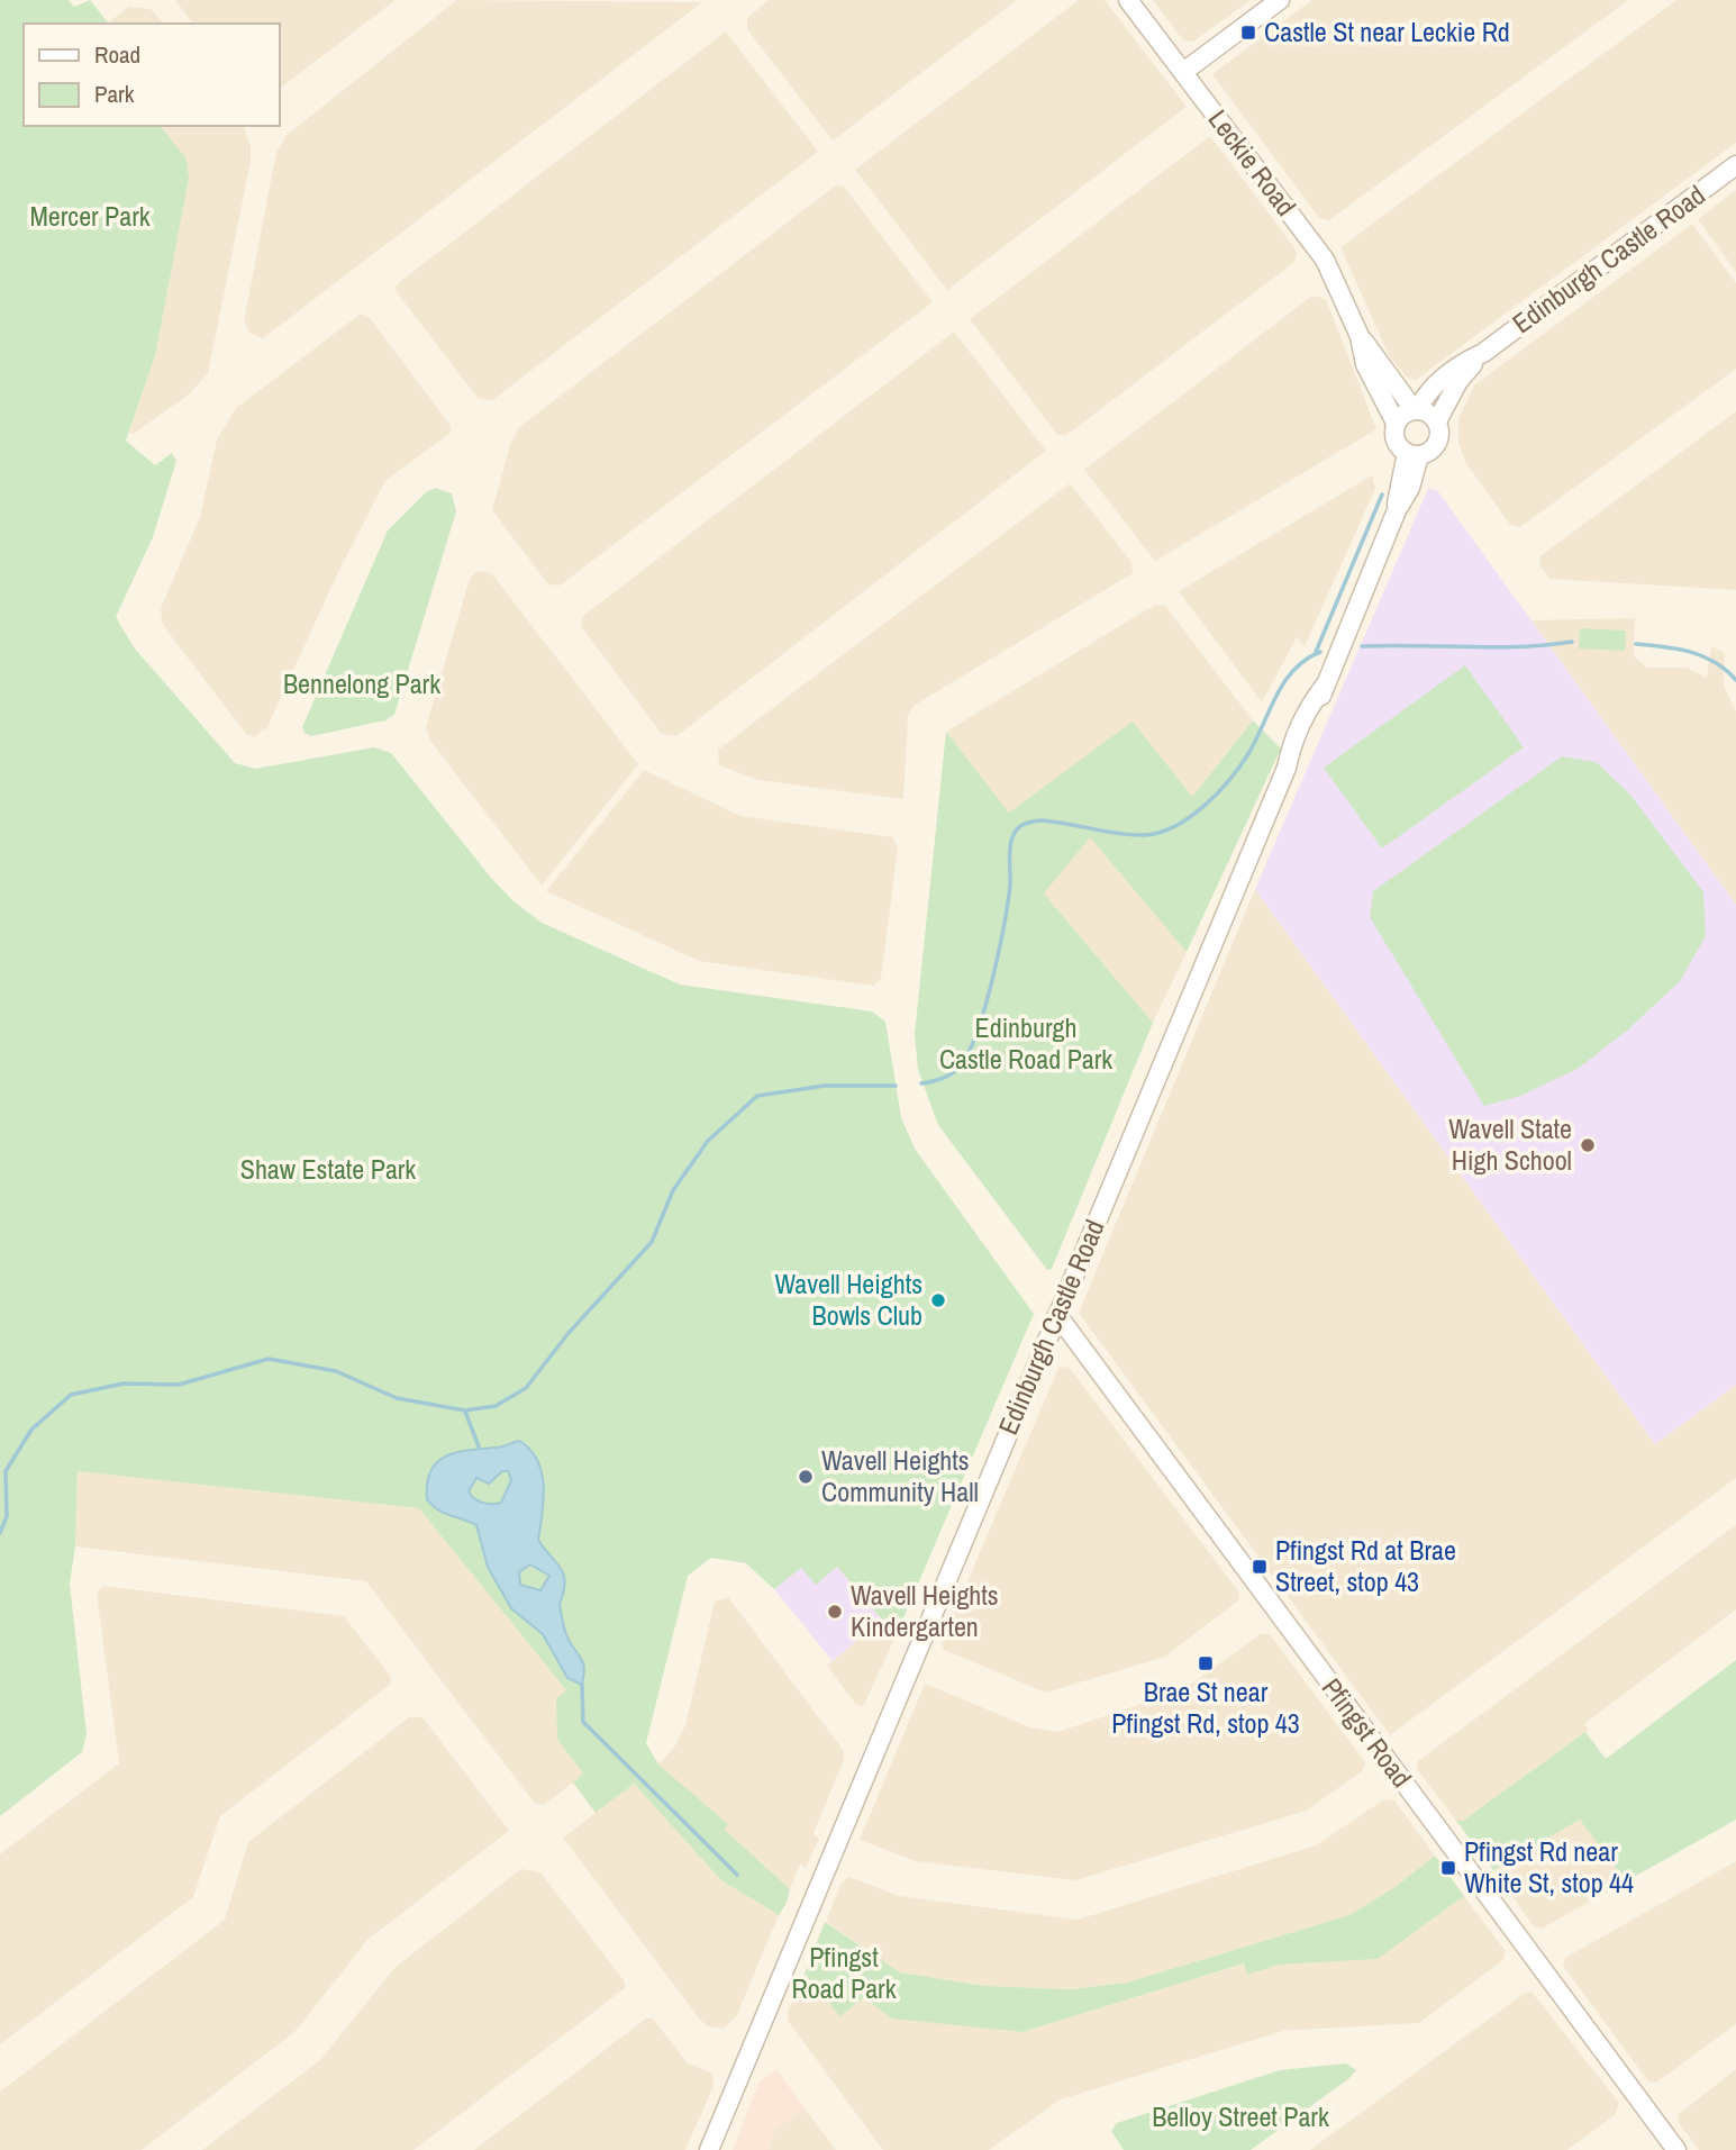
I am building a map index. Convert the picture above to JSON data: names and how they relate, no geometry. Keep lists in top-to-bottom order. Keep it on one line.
{"streets":{"street":["Leckie Road","Edinburgh Castle Road","Pfingst Road"]},"crossings":[["Leckie Road","Edinburgh Castle Road"],["Edinburgh Castle Road","Pfingst Road"]],"parks":["Mercer Park","Bennelong Park","Edinburgh Castle Road Park","Shaw Estate Park","Pfingst Road Park","Belloy Street Park"],"places":{"transit":["Castle St near Leckie Rd","Pfingst Rd at Brae Street, stop 43","Brae St near Pfingst Rd, stop 43","Pfingst Rd near White St, stop 44"],"other":["Wavell State High School","Wavell Heights Bowls Club","Wavell Heights Community Hall","Wavell Heights Kindergarten"]},"legend":["Road","Park"]}
